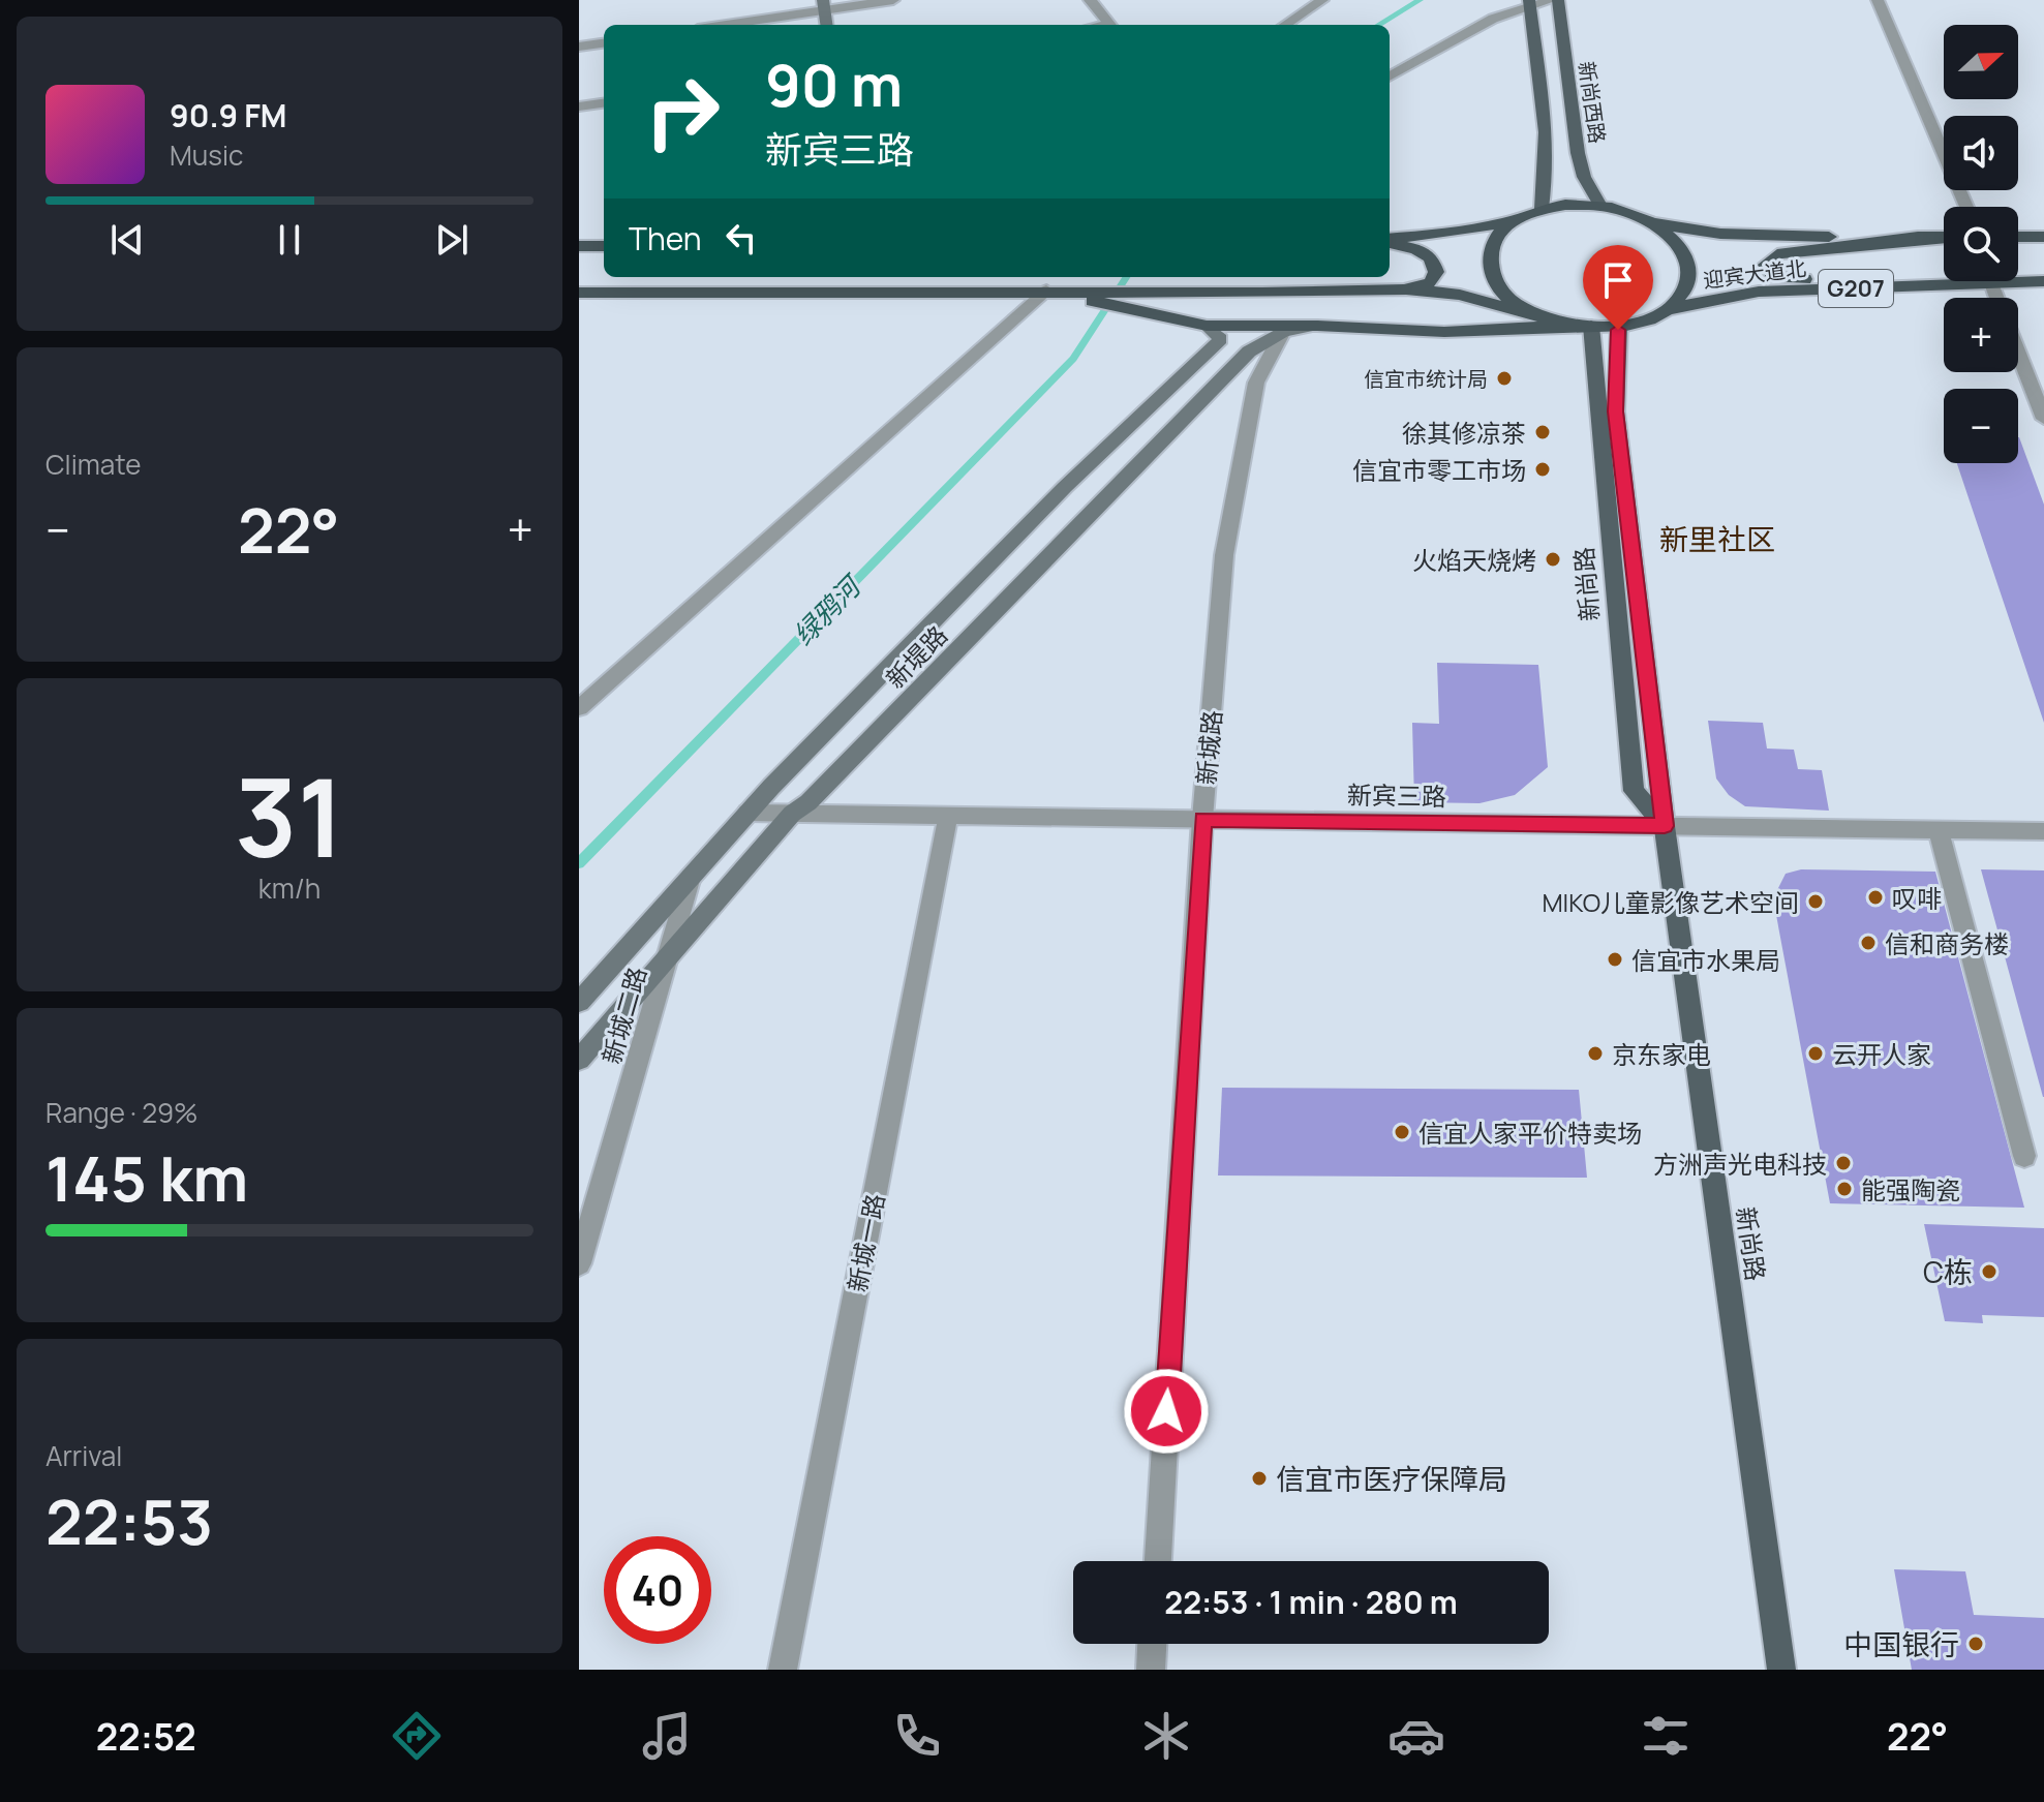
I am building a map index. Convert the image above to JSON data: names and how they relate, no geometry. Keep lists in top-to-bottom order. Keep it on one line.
{"streets":{"highway":["迎宾大道北","G207"],"main road":["新尚西路","新尚路","新堤路"],"street":["新城路","新宾三路","新城二路","新城一路"]},"crossings":[["新尚西路","迎宾大道北"],["新尚西路","新尚路"],["迎宾大道北","新尚路"],["新尚路","新宾三路"],["新堤路","新城路"],["新堤路","新宾三路"],["新堤路","新城二路"],["新城路","新宾三路"],["新宾三路","新城一路"]],"districts":["新里社区"],"water":["绿鸦河"],"places":["信宜市统计局","徐其修凉茶","信宜市零工市场","火焰天烧烤","叹啡","MIKO儿童影像艺术空间","信和商务楼","信宜市水果局","京东家电","云开人家","信宜人家平价特卖场","方洲声光电科技","能强陶瓷","C栋","信宜市医疗保障局","中国银行"],"north":"right","page":{"map_buttons":["+","−"],"turn":["90 m","新宾三路"],"song":["90.9 FM","Music"],"then":"Then","tile":["Climate",["31","km/h"],["Range · 29%","145 km"],["Arrival","22:53"]],"heat":["−","22°","+"],"limit":"40","trip":"22:53 · 1 min · 280 m","tabs":["22:52","22°"]}}
